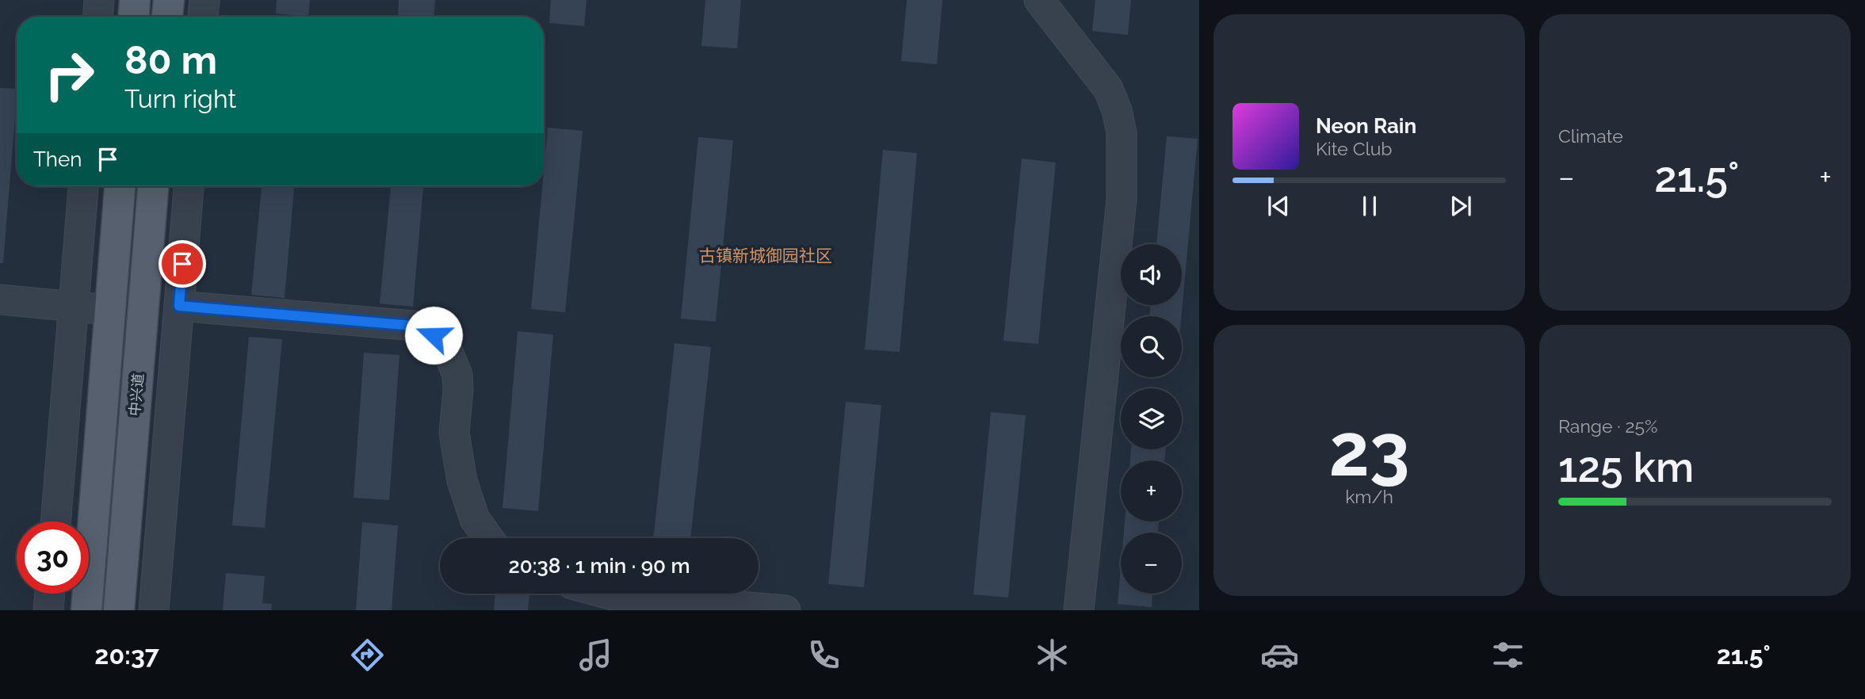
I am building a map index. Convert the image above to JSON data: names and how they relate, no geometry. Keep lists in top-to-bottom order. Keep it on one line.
{"streets":{"main road":["中兴道"]},"districts":["古镇新城御园社区"],"page":{"tile":["Climate",["23","km/h"],["Range · 25%","125 km"]],"turn":["80 m","Turn right"],"song":["Neon Rain","Kite Club"],"then":"Then","heat":["−","21.5°","+"],"map_buttons":["+","−"],"limit":"30","trip":"20:38 · 1 min · 90 m","tabs":["20:37","21.5°"]}}
